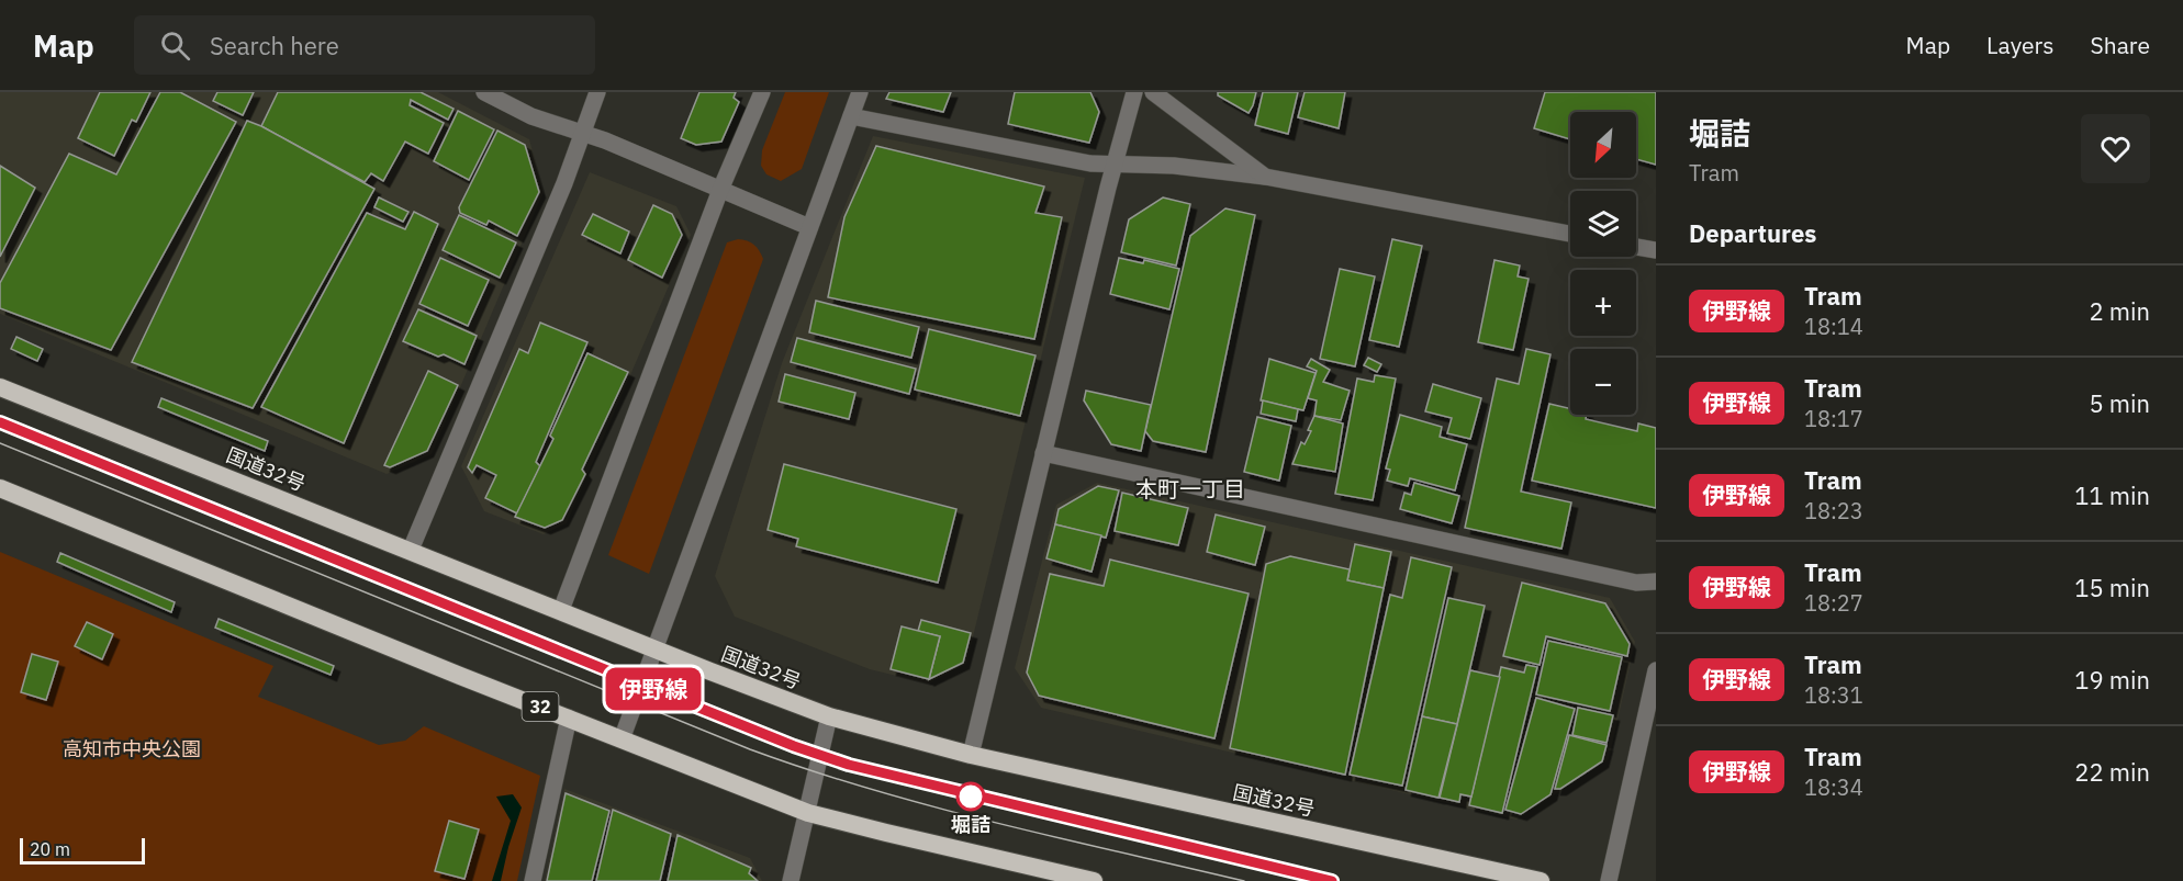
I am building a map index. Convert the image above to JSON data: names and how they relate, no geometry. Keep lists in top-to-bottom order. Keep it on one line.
{"streets":{"highway":["国道32号","32"]},"districts":["本町一丁目"],"parks":["高知市中央公園"],"places":["堀詰"],"lines":["tram line 伊野線"],"scale_bar":"20 m","north":"bottom left","page":{"header":"Map","search":"Search here","nav":["Map","Layers","Share"],"on_map":"伊野線","heading":[["堀詰","Tram"],"Departures"],"map_buttons":["+","−"],"list":[{"mark":"伊野線","name":"Tram","note":"18:14","value":"2 min"},{"mark":"伊野線","name":"Tram","note":"18:17","value":"5 min"},{"mark":"伊野線","name":"Tram","note":"18:23","value":"11 min"},{"mark":"伊野線","name":"Tram","note":"18:27","value":"15 min"},{"mark":"伊野線","name":"Tram","note":"18:31","value":"19 min"},{"mark":"伊野線","name":"Tram","note":"18:34","value":"22 min"}],"scale":"20 m"}}
